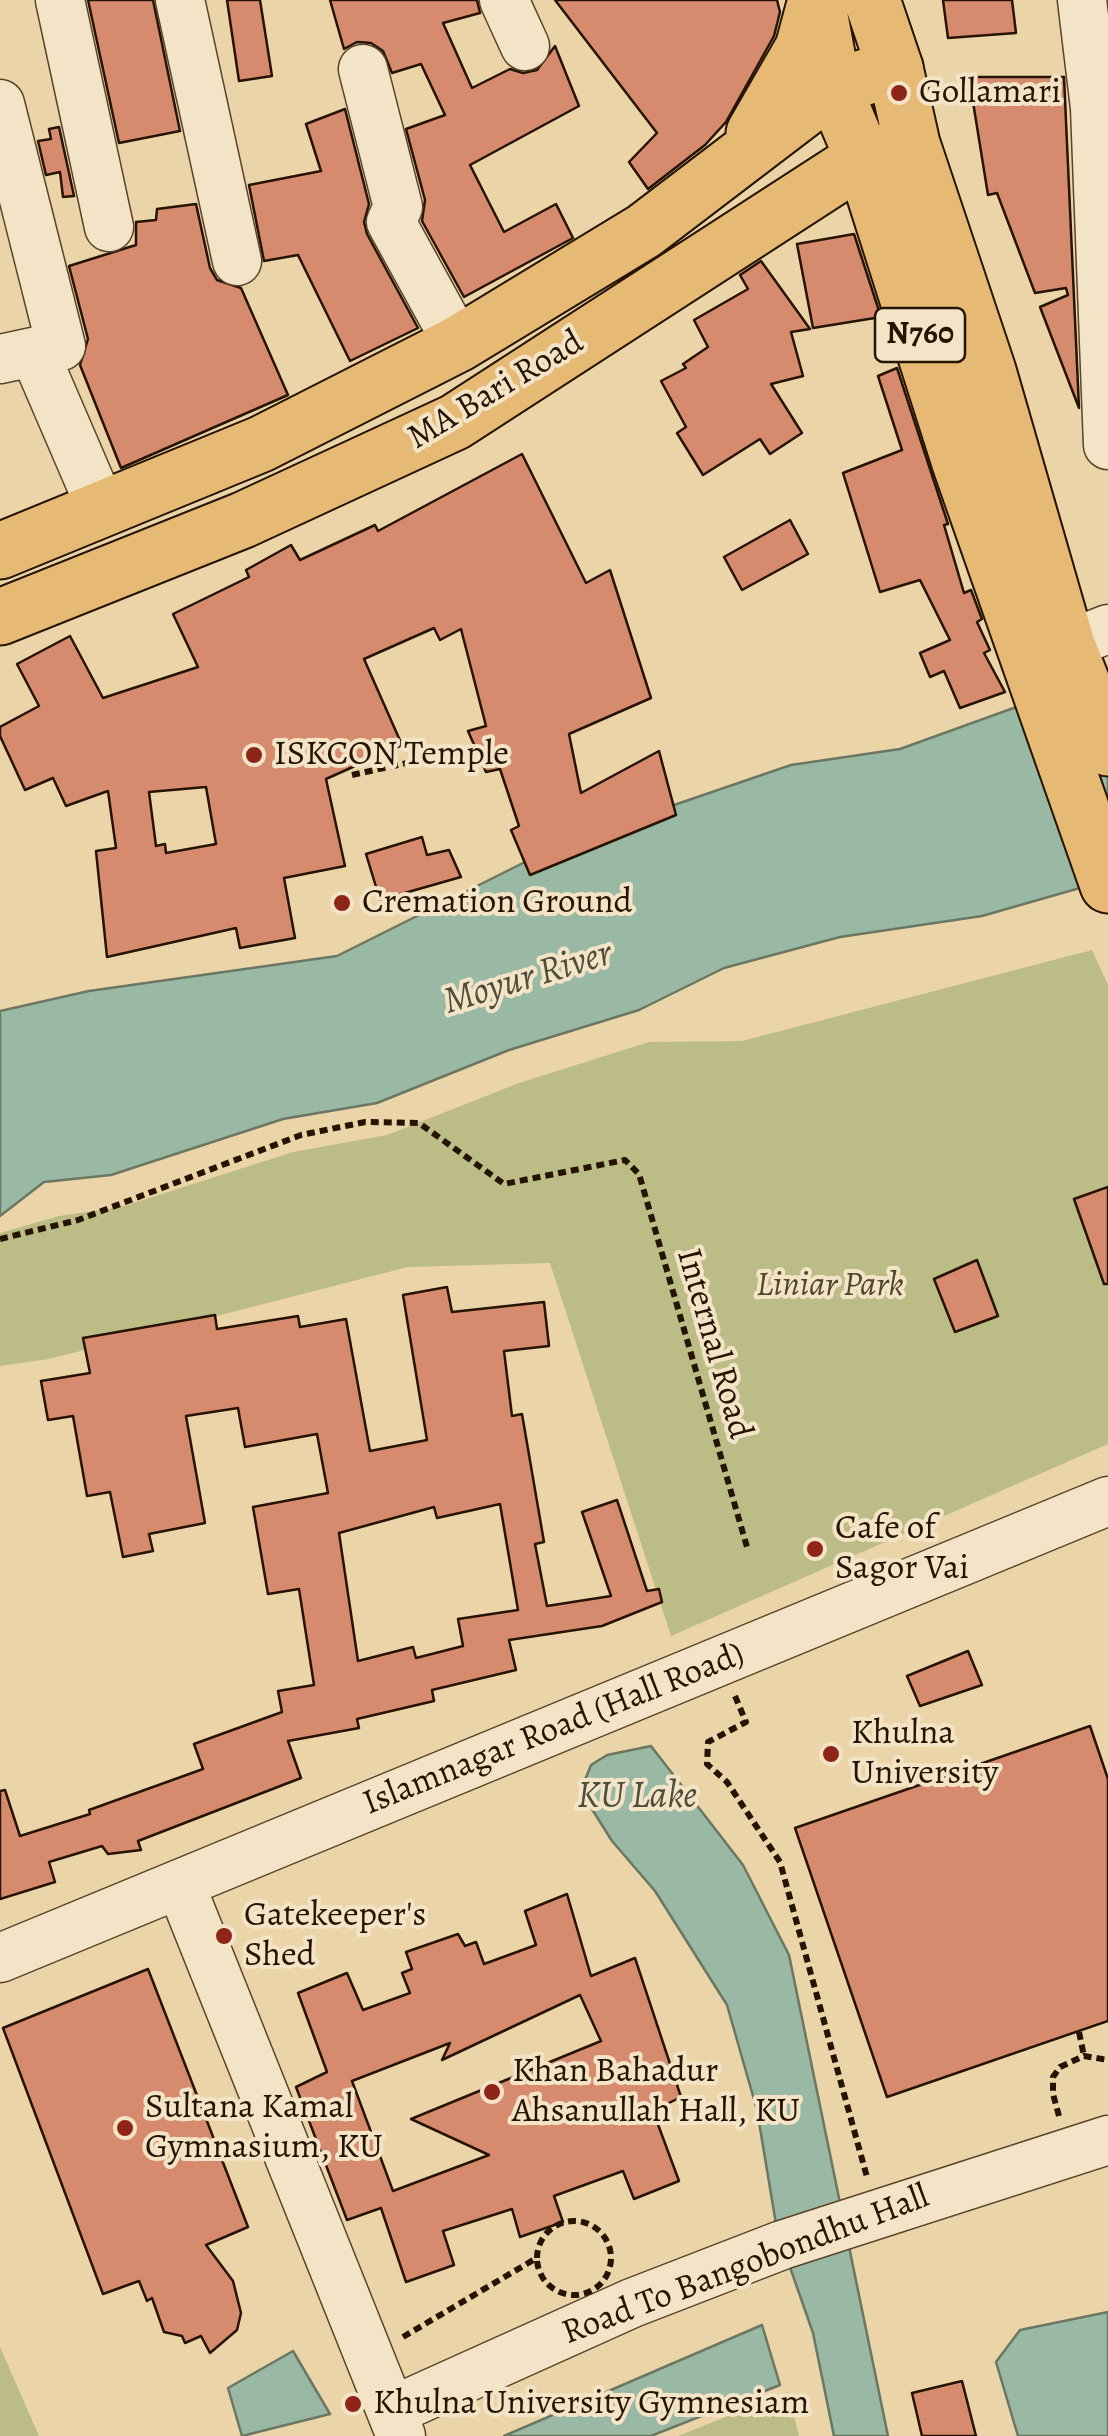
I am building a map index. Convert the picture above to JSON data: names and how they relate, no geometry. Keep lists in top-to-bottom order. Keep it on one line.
{"streets":{"main road":["N760","MA Bari Road"],"street":["Islamnagar Road (Hall Road)","Road To Bangobondhu Hall"],"path":["Internal Road"]},"crossings":[["N760","MA Bari Road"]],"water":["Moyur River","KU Lake"],"parks":["Liniar Park"],"places":["Gollamari","ISKCON Temple","Cremation Ground","Cafe of Sagor Vai","Khulna University","Gatekeeper's Shed","Khan Bahadur Ahsanullah Hall, KU","Sultana Kamal Gymnasium, KU","Khulna University Gymnesiam"]}
